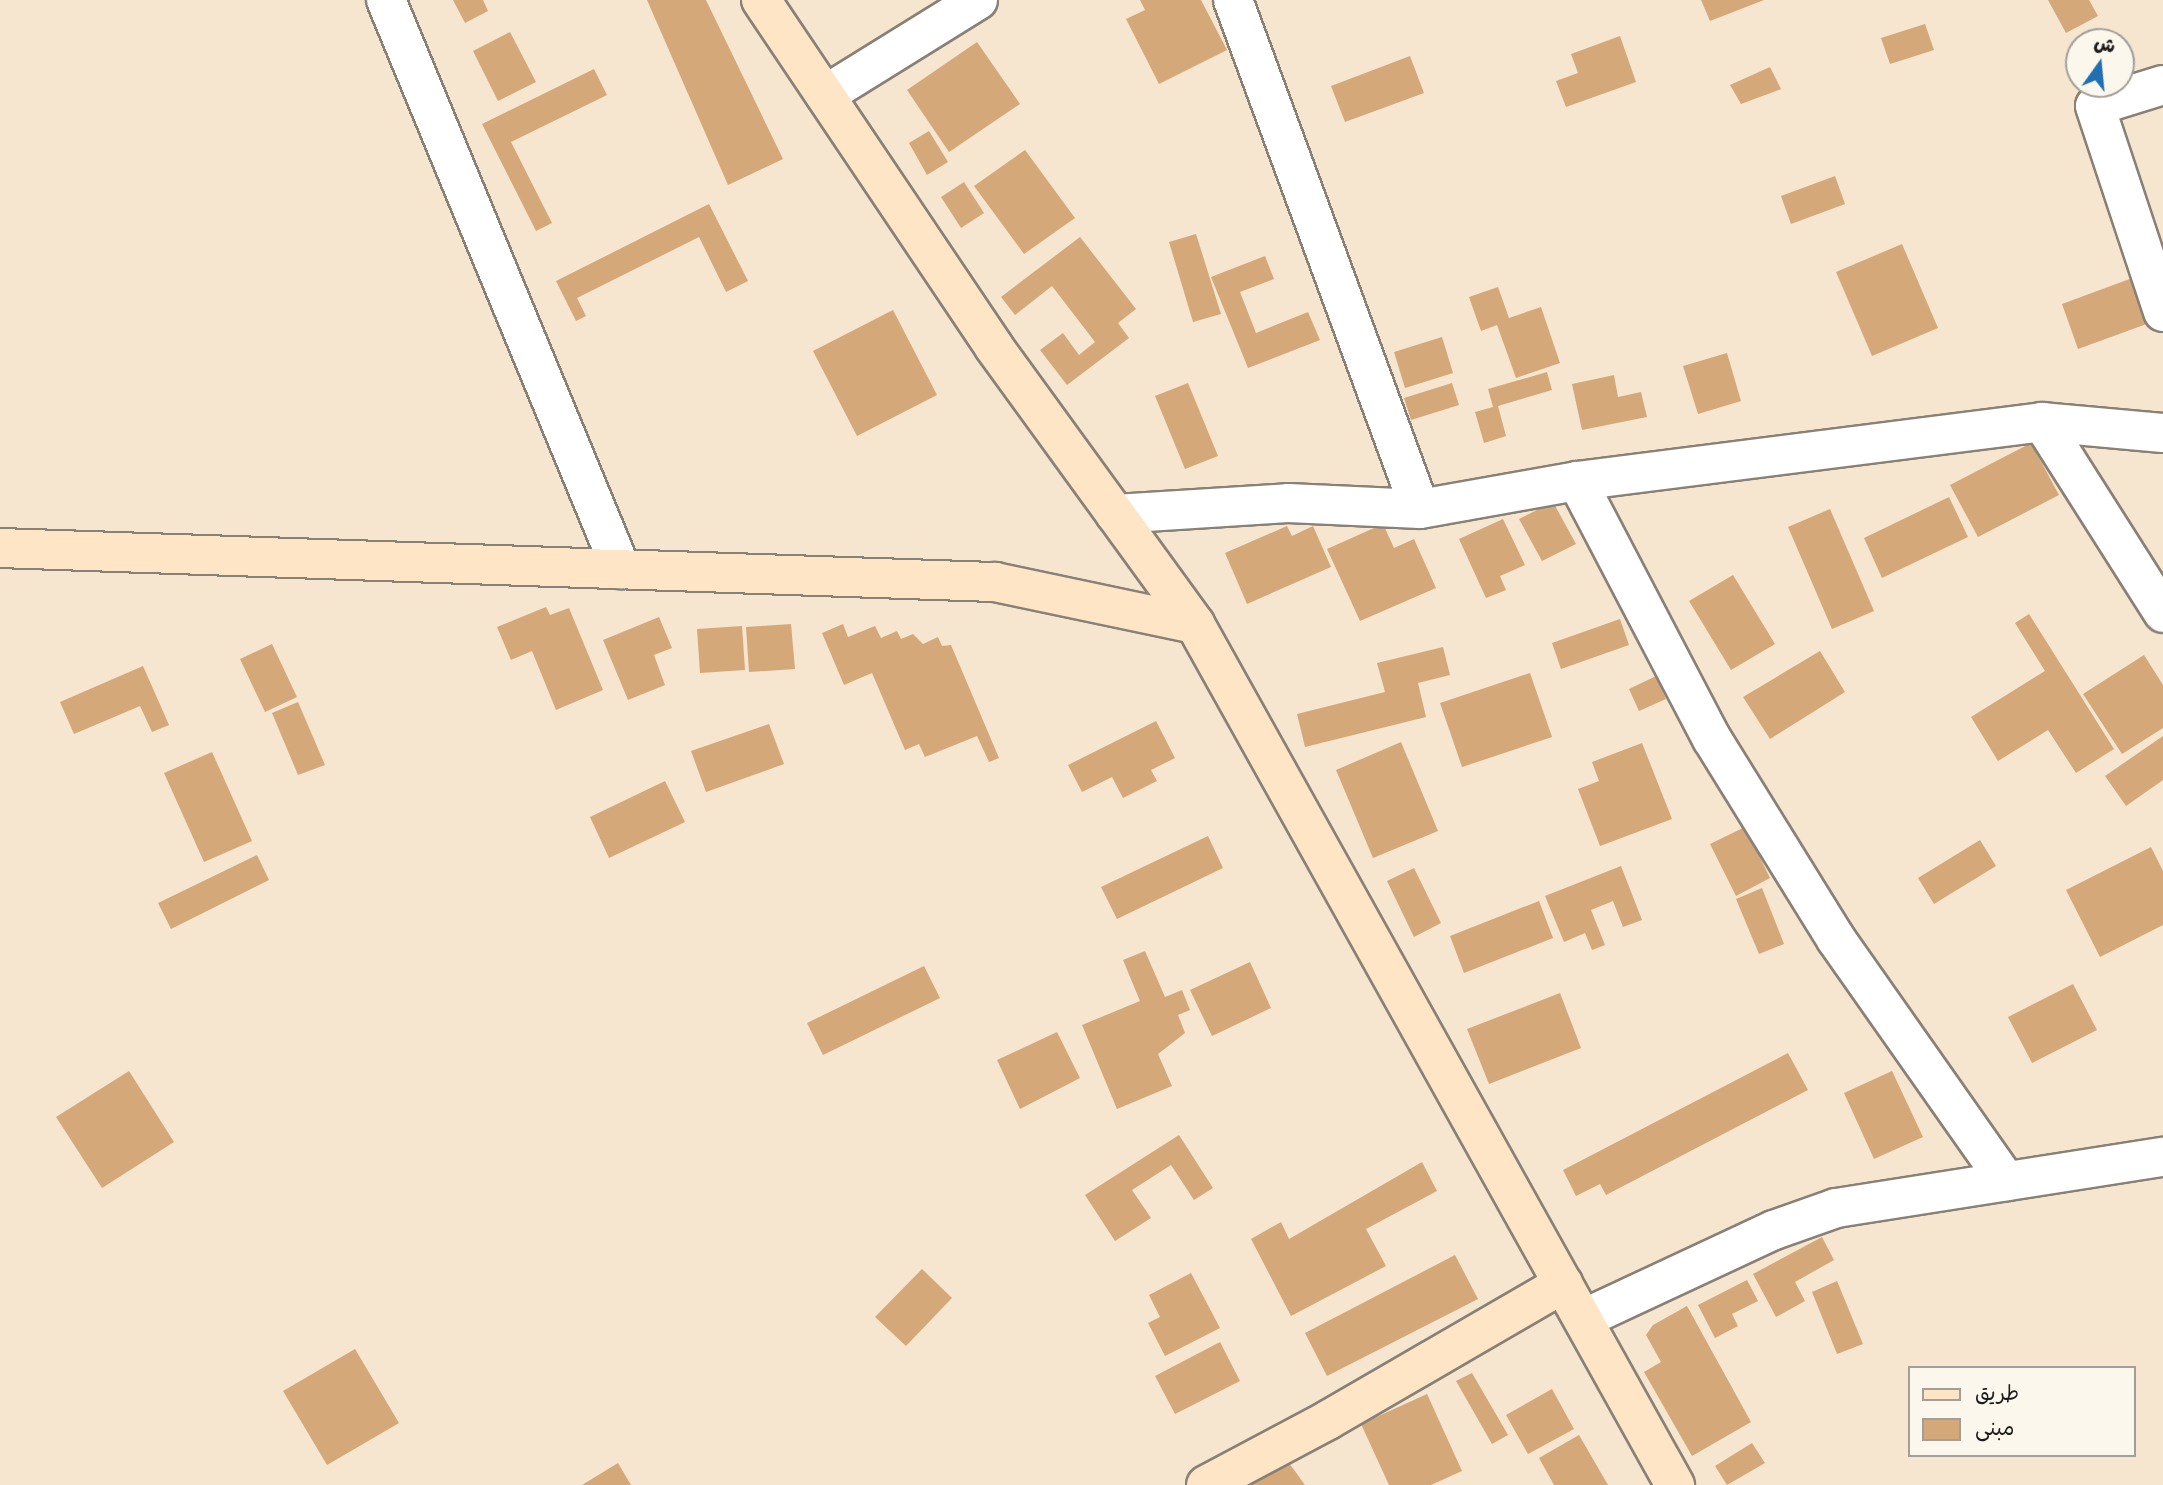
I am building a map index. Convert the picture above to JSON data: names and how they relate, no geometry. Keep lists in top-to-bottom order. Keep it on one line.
{"legend":["طريق","مبنى"],"north":"top"}
